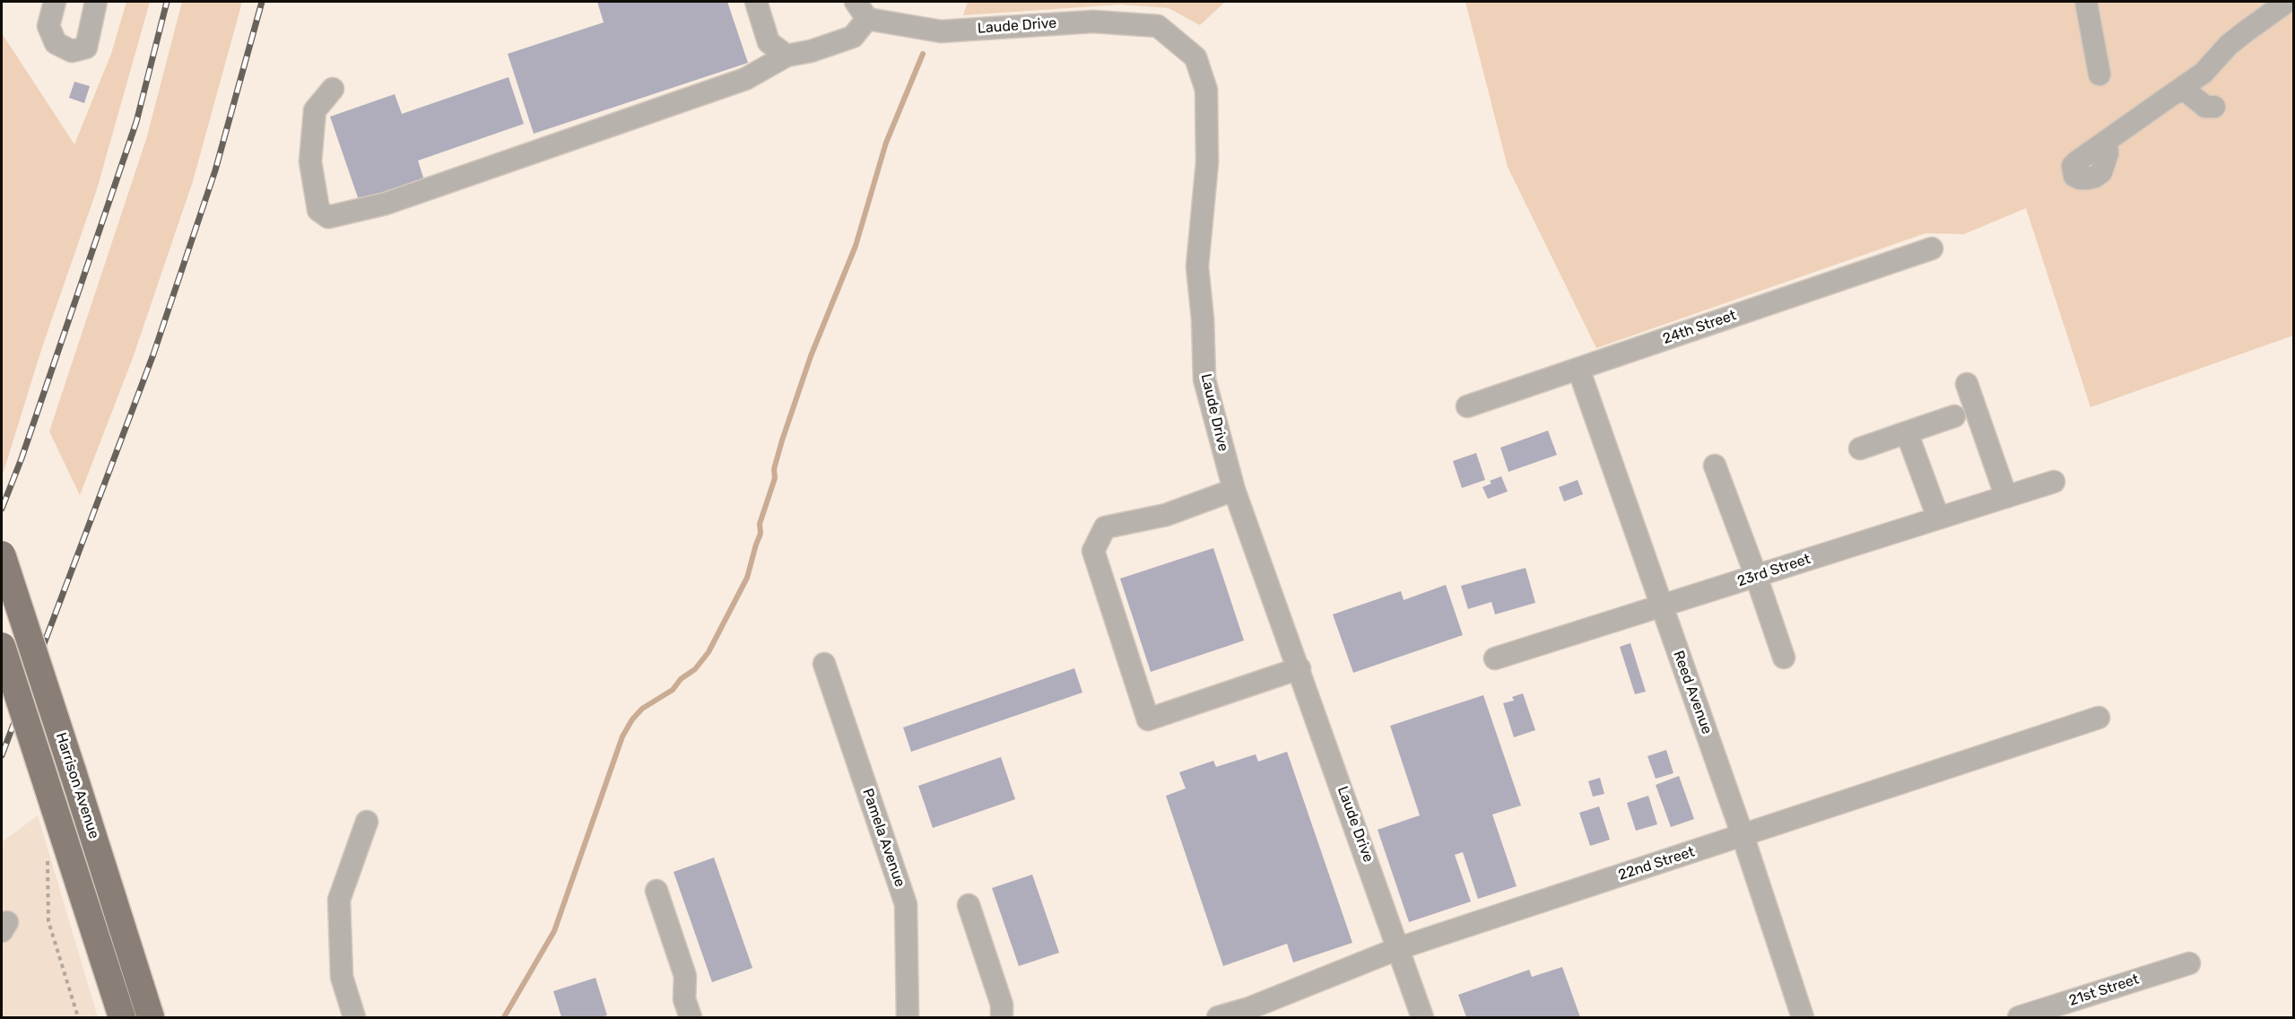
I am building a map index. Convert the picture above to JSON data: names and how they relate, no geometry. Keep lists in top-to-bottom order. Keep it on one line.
{"streets":{"main road":["Harrison Avenue"],"street":["Laude Drive","24th Street","23rd Street","Reed Avenue","Pamela Avenue","22nd Street","21st Street"]},"crossings":[["Laude Drive","22nd Street"],["24th Street","Reed Avenue"],["23rd Street","Reed Avenue"],["Reed Avenue","22nd Street"]]}
